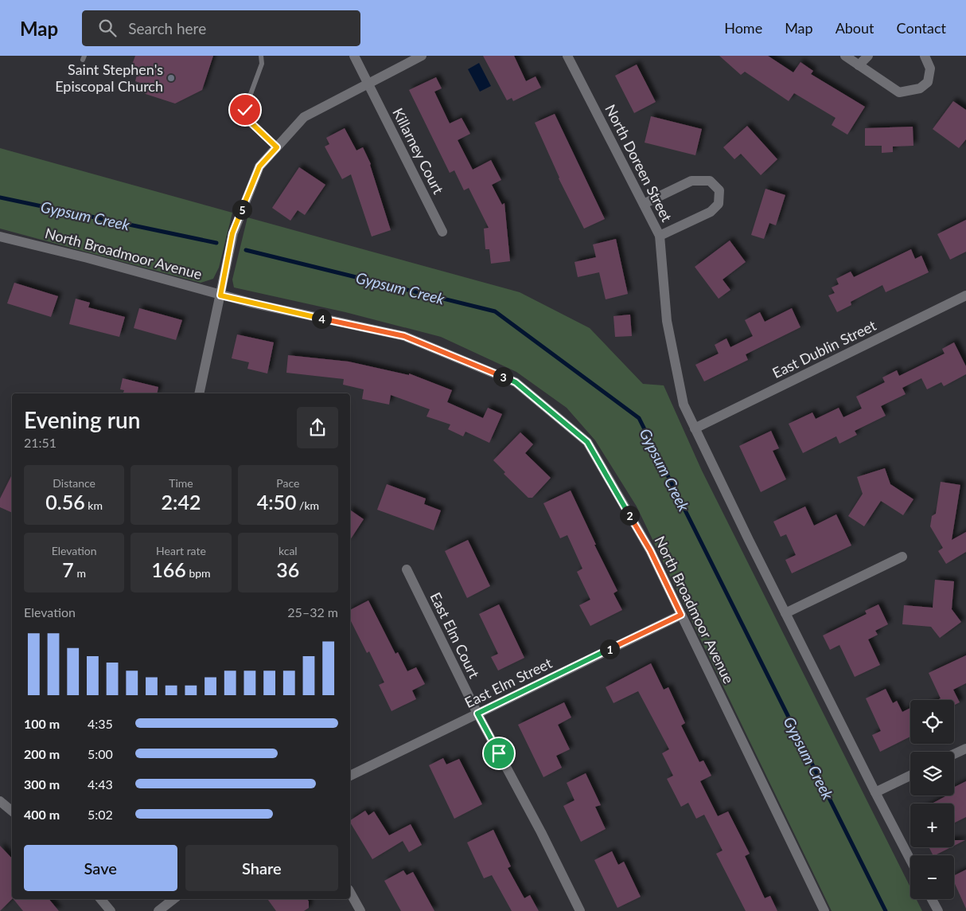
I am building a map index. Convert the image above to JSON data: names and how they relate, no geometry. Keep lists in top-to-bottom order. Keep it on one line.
{"streets":{"street":["Killarney Court","North Doreen Street","North Broadmoor Avenue","East Dublin Street","East Elm Court","East Elm Street"]},"crossings":[["North Doreen Street","East Dublin Street"],["North Broadmoor Avenue","East Elm Street"],["East Elm Court","East Elm Street"]],"water":["Gypsum Creek"],"places":["Saint Stephen's Episcopal Church"],"page":{"header":"Map","search":"Search here","nav":["Home","Map","About","Contact"],"pins":["5","4","3","2","1"],"heading":["Evening run","21:51"],"stats":[["Distance","0.56 km"],["Time","2:42"],["Pace","4:50 /km"],["Elevation","7 m"],["Heart rate","166 bpm"],["kcal","36"]],"chart":["Elevation","25–32 m"],"map_buttons":["+","−"],"list":[{"name":"100 m","note":"4:35"},{"name":"200 m","note":"5:00"},{"name":"300 m","note":"4:43"},{"name":"400 m","note":"5:02"}],"buttons":["Save","Share"]}}
